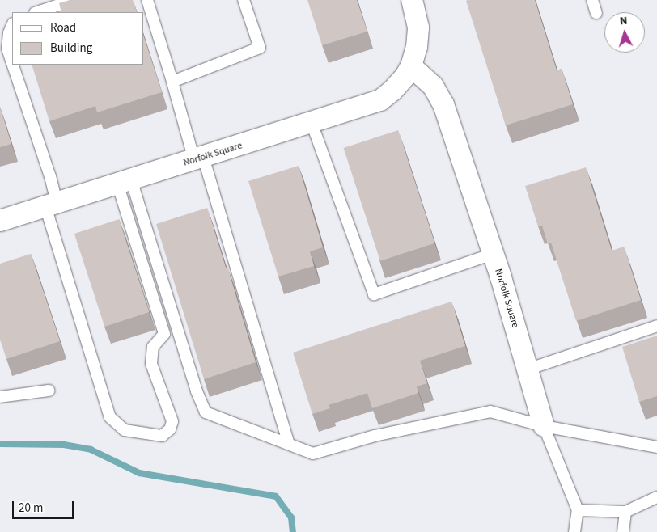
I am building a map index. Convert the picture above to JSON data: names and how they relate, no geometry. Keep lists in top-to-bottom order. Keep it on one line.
{"streets":{"street":["Norfolk Square"]},"legend":["Road","Building"],"scale_bar":"20 m","north":"top"}
